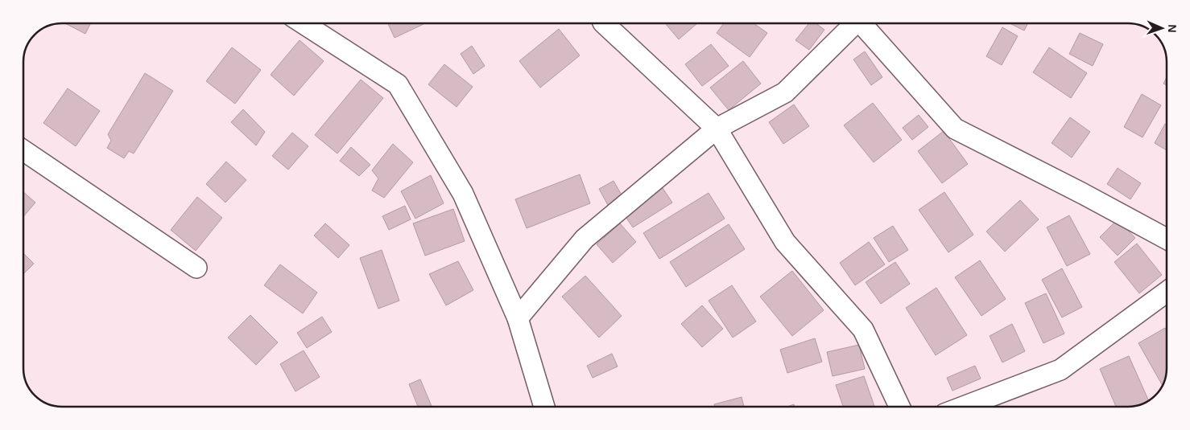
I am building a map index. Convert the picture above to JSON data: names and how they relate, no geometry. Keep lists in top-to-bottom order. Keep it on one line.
{"north":"right"}
